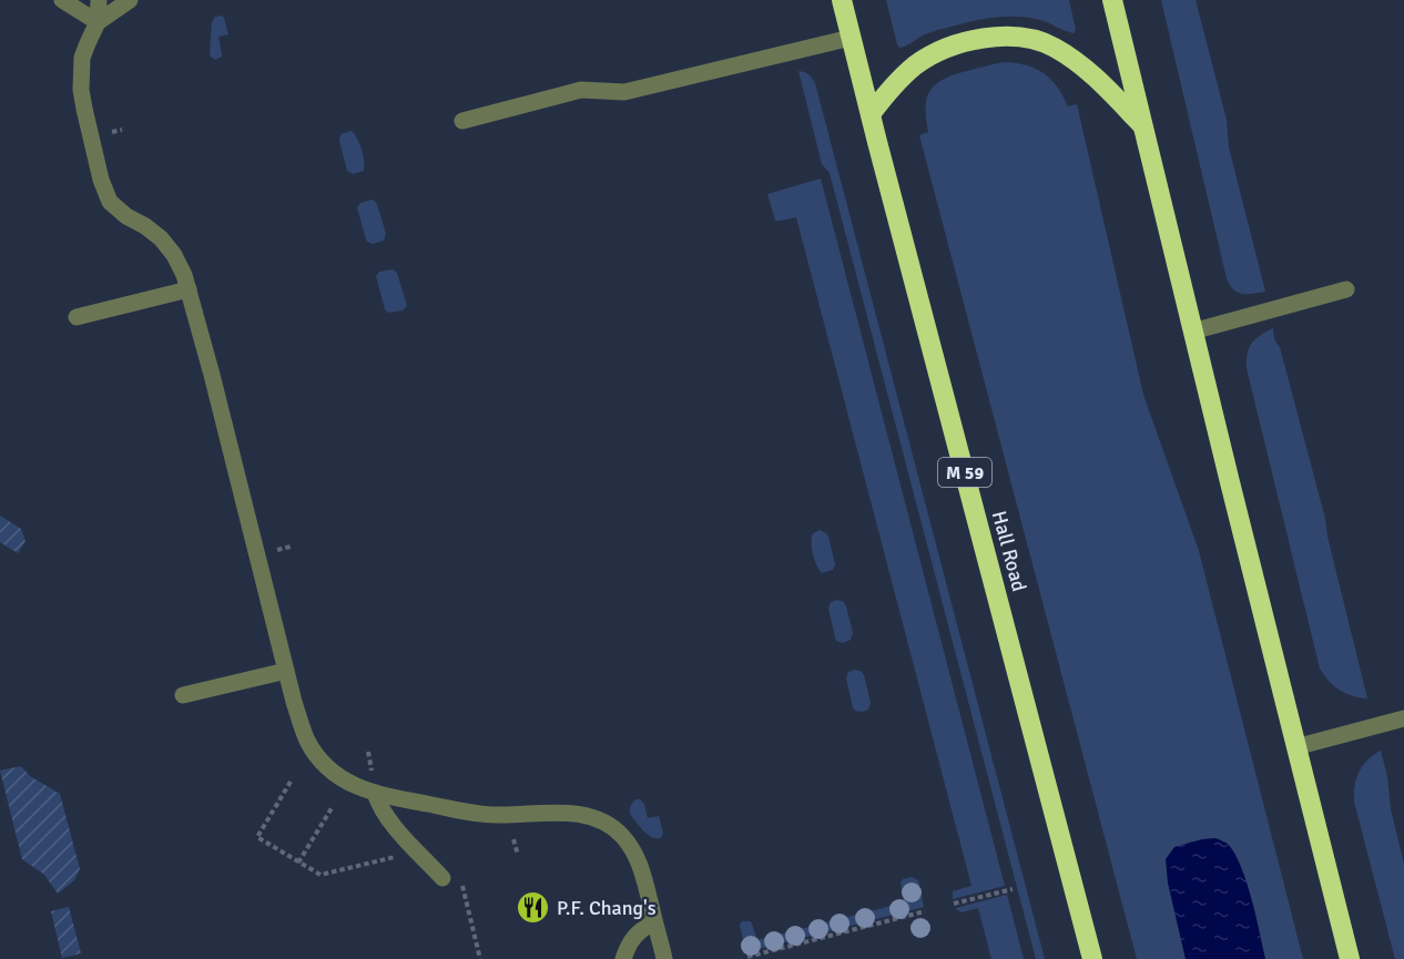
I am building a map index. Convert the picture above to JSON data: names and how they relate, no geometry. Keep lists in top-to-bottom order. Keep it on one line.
{"streets":{"highway":["M 59","Hall Road"]},"places":{"restaurant":["P.F. Chang's"]}}
